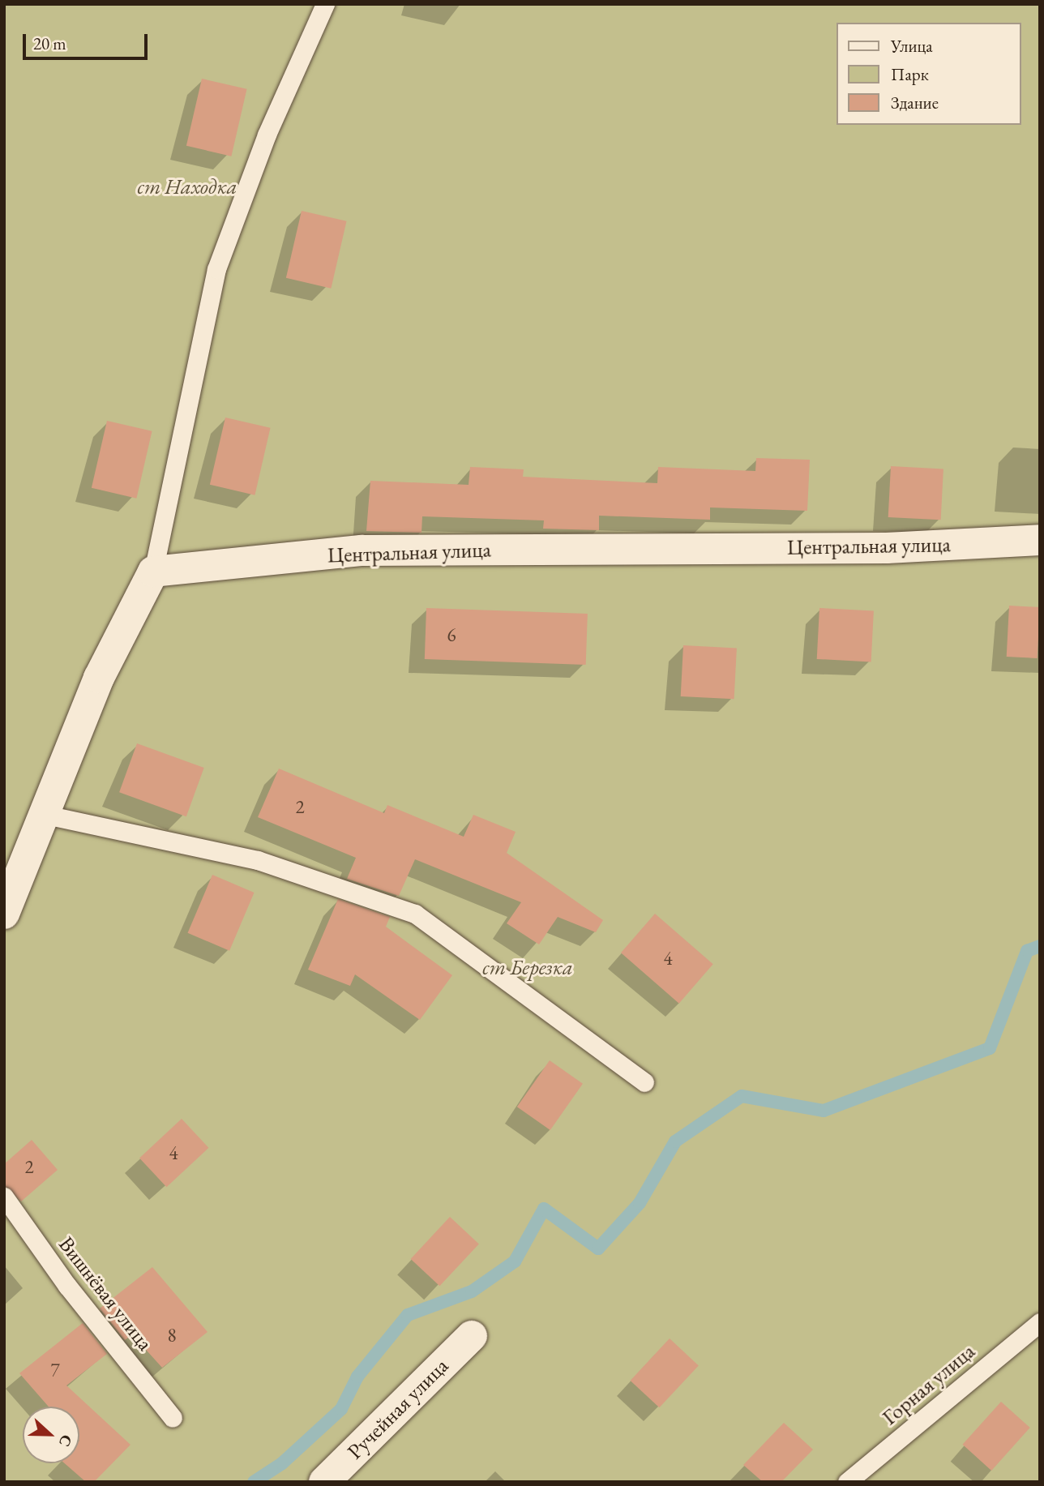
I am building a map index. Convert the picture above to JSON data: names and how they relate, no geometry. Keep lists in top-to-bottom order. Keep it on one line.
{"streets":{"street":["Центральная улица","Ручейная улица"],"lane":["Вишнёвая улица","Горная улица"]},"parks":["ст Находка","ст Березка"],"house_numbers":["6","2","4","4","2","8","7"],"legend":["Улица","Парк","Здание"],"scale_bar":"20 m","north":"right"}
